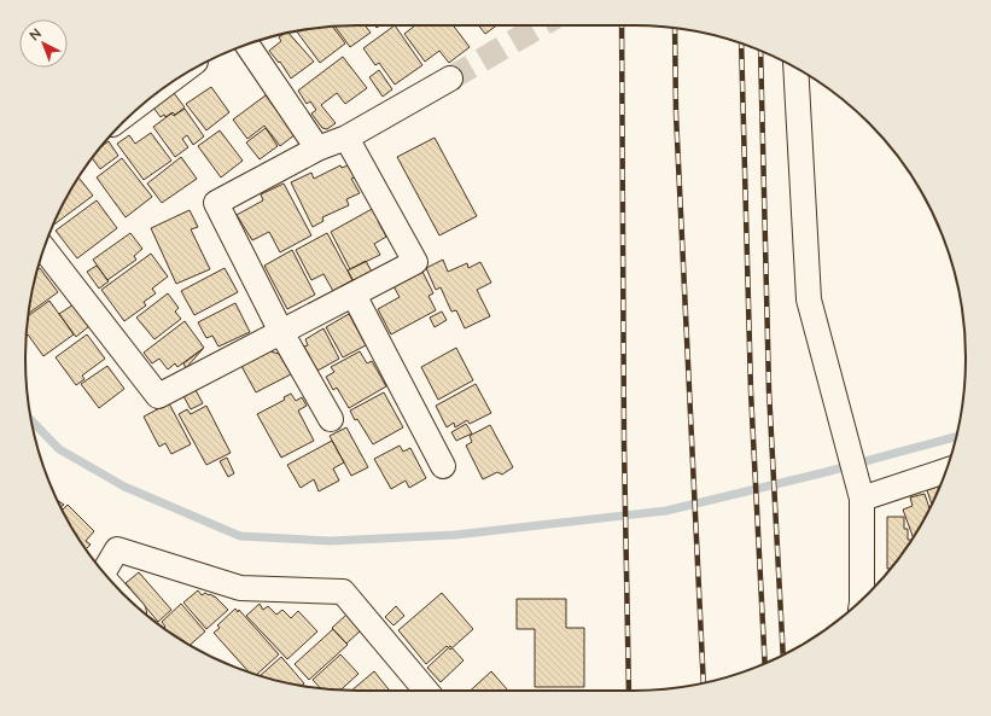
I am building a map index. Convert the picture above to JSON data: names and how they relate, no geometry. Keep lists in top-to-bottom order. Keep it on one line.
{"north":"top left"}
